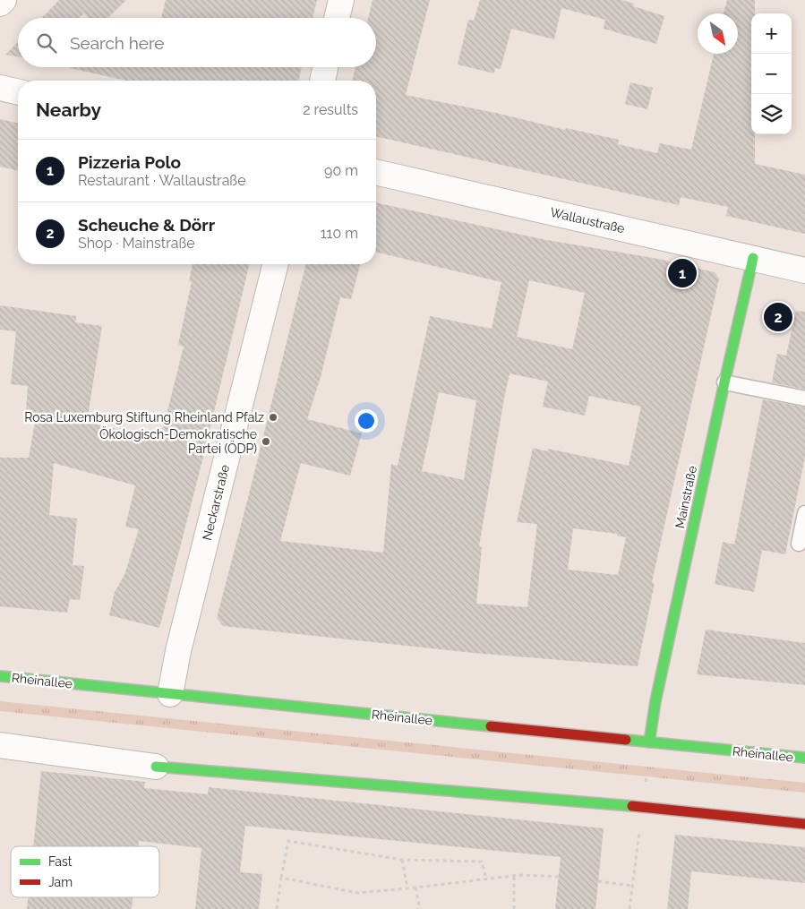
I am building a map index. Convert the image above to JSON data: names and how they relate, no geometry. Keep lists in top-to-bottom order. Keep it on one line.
{"streets":{"street":["Wallaustraße","Mainstraße","Neckarstraße","Rheinallee"]},"crossings":[["Wallaustraße","Mainstraße"],["Mainstraße","Rheinallee"],["Neckarstraße","Rheinallee"]],"places":["Rosa Luxemburg Stiftung Rheinland Pfalz","Ökologisch-Demokratische Partei (ÖDP)"],"legend":["Fast","Jam"],"north":"bottom right","page":{"map_buttons":["+","−"],"search":"Search here","heading":["Nearby","2 results"],"list":[{"mark":"1","name":"Pizzeria Polo","note":"Restaurant · Wallaustraße","value":"90 m"},{"mark":"2","name":"Scheuche & Dörr","note":"Shop · Mainstraße","value":"110 m"}],"pins":["1","2"]}}
